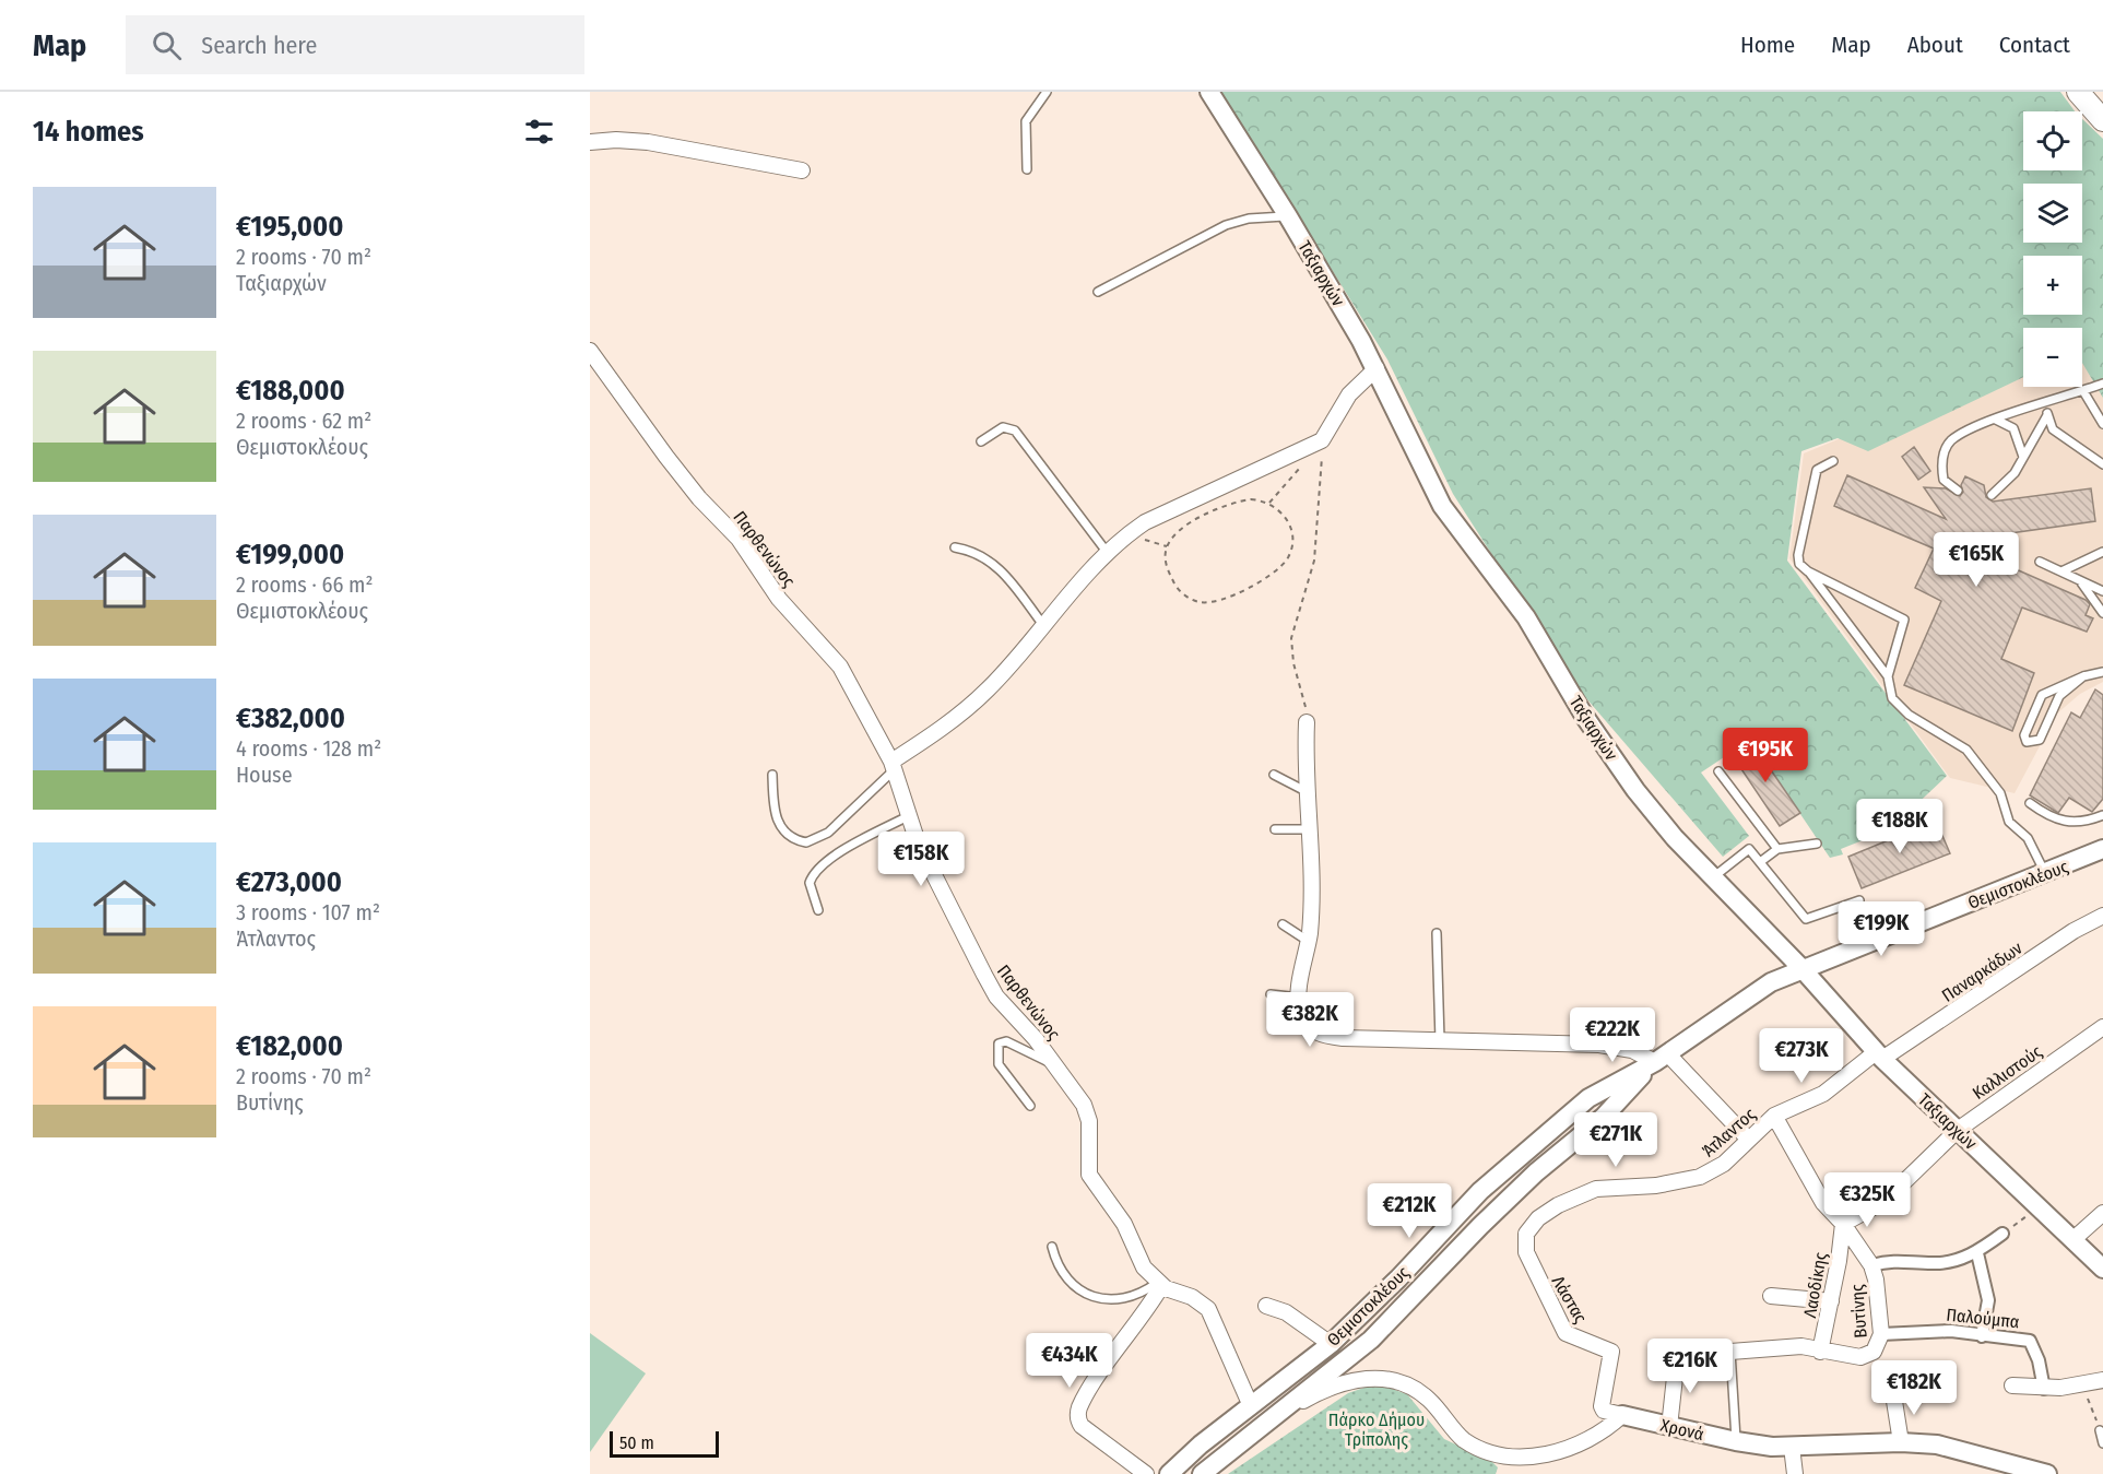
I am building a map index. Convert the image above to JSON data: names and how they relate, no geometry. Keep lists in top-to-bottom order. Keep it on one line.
{"streets":{"street":["Ταξιαρχών","Παρθενώνος","Θεμιστοκλέους","Παναρκάδων","Καλλιστούς","Άτλαντος","Λαοδίκης","Λάστας","Βυτίνης","Παλούμπα","Χρονά"]},"crossings":[["Ταξιαρχών","Θεμιστοκλέους"],["Ταξιαρχών","Παναρκάδων"],["Ταξιαρχών","Καλλιστούς"],["Ταξιαρχών","Άτλαντος"],["Παναρκάδων","Άτλαντος"],["Καλλιστούς","Λαοδίκης"],["Καλλιστούς","Βυτίνης"],["Άτλαντος","Λάστας"],["Άτλαντος","Βυτίνης"],["Λαοδίκης","Βυτίνης"],["Λάστας","Χρονά"],["Βυτίνης","Παλούμπα"]],"parks":["Πάρκο Δήμου Τρίπολης"],"scale_bar":"50 m","page":{"header":"Map","search":"Search here","nav":["Home","Map","About","Contact"],"heading":"14 homes","map_buttons":["+","−"],"list":[{"name":"€195,000","note":"2 rooms · 70 m² · Ταξιαρχών"},{"name":"€188,000","note":"2 rooms · 62 m² · Θεμιστοκλέους"},{"name":"€199,000","note":"2 rooms · 66 m² · Θεμιστοκλέους"},{"name":"€382,000","note":"4 rooms · 128 m² · House"},{"name":"€273,000","note":"3 rooms · 107 m² · Άτλαντος"},{"name":"€182,000","note":"2 rooms · 70 m² · Βυτίνης"}],"price":["€165K","€195K","€188K","€158K","€199K","€382K","€222K","€273K","€271K","€325K","€212K","€434K","€216K","€182K"],"scale":"50 m"}}
